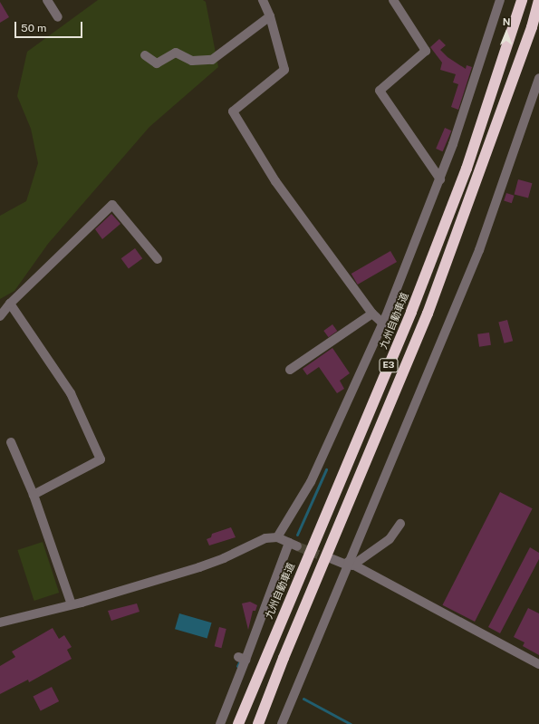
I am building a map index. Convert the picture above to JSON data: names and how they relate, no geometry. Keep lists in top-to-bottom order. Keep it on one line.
{"streets":{"highway":["九州自動車道","E3"]},"scale_bar":"50 m","north":"top"}
